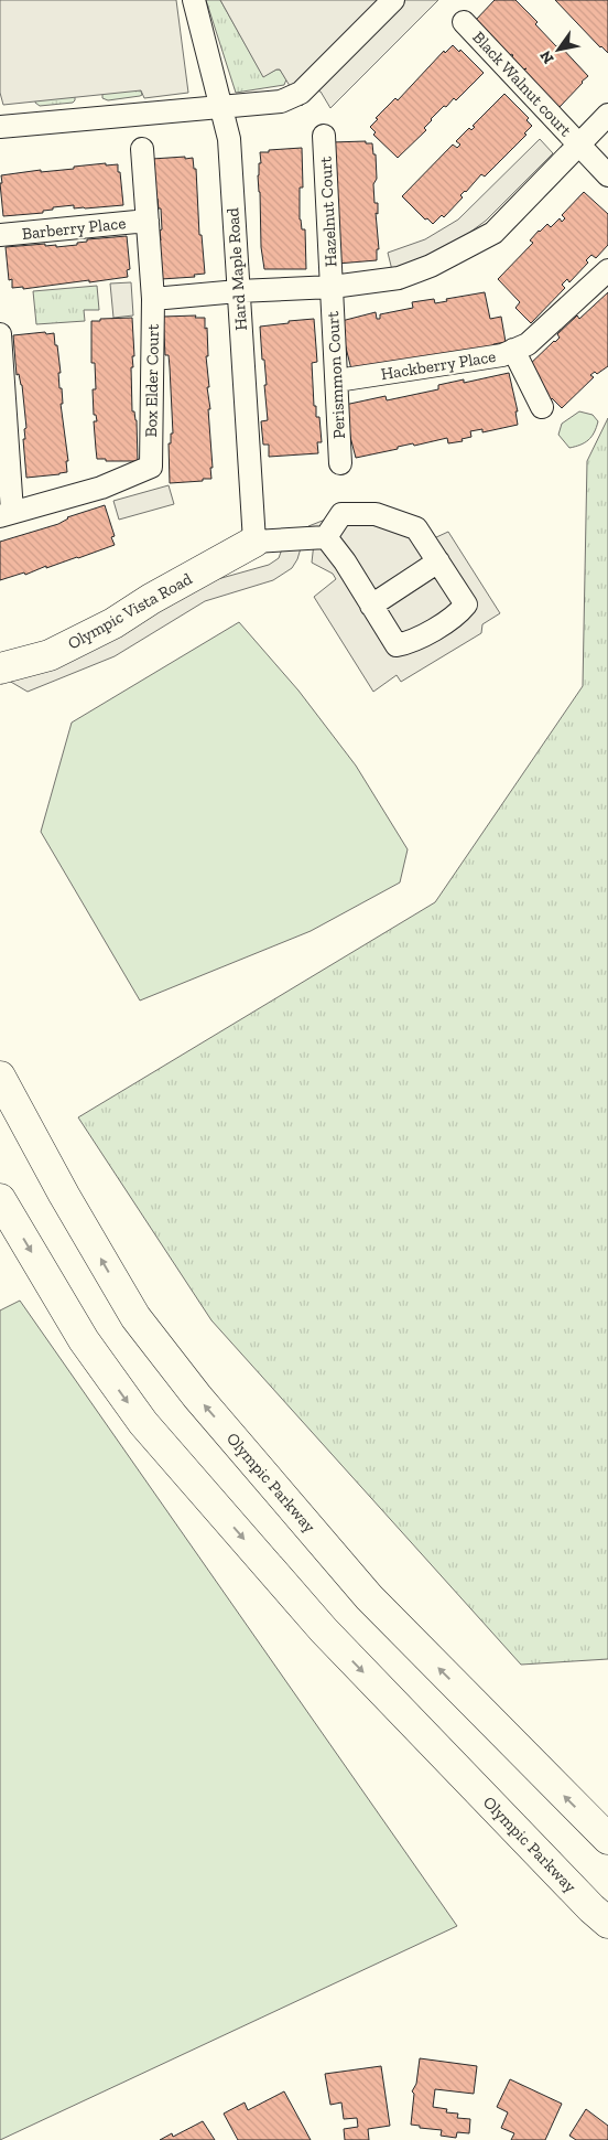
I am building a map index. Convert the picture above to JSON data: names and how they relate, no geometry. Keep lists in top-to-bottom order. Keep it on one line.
{"streets":{"main road":["Olympic Vista Road","Olympic Parkway"],"street":["Black Walnut court","Hazelnut Court","Barberry Place","Hard Maple Road","Hackberry Place","Perismmon Court","Box Elder Court"]},"crossings":[["Hazelnut Court","Perismmon Court"],["Barberry Place","Box Elder Court"],["Hard Maple Road","Olympic Vista Road"],["Hackberry Place","Perismmon Court"]],"north":"bottom left"}
